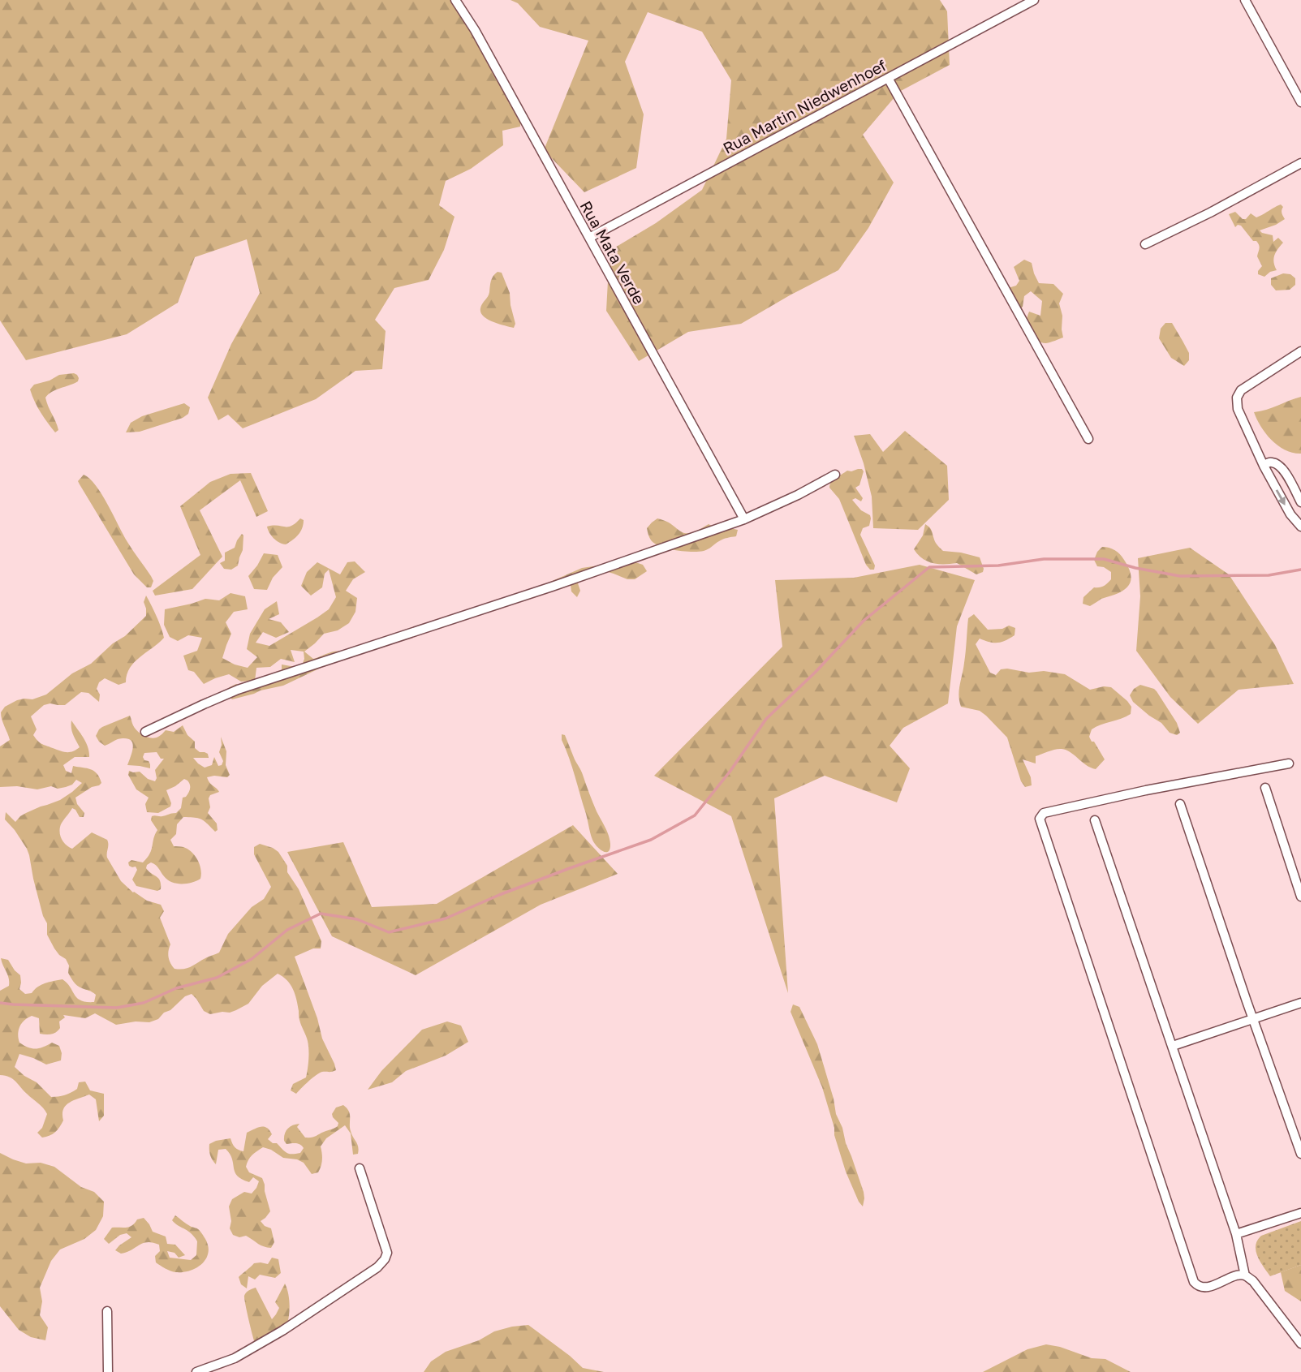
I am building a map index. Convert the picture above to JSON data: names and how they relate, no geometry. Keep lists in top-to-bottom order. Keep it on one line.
{"streets":{"street":["Rua Martin Niedwenhoef","Rua Mata Verde"]},"crossings":[["Rua Martin Niedwenhoef","Rua Mata Verde"]]}
